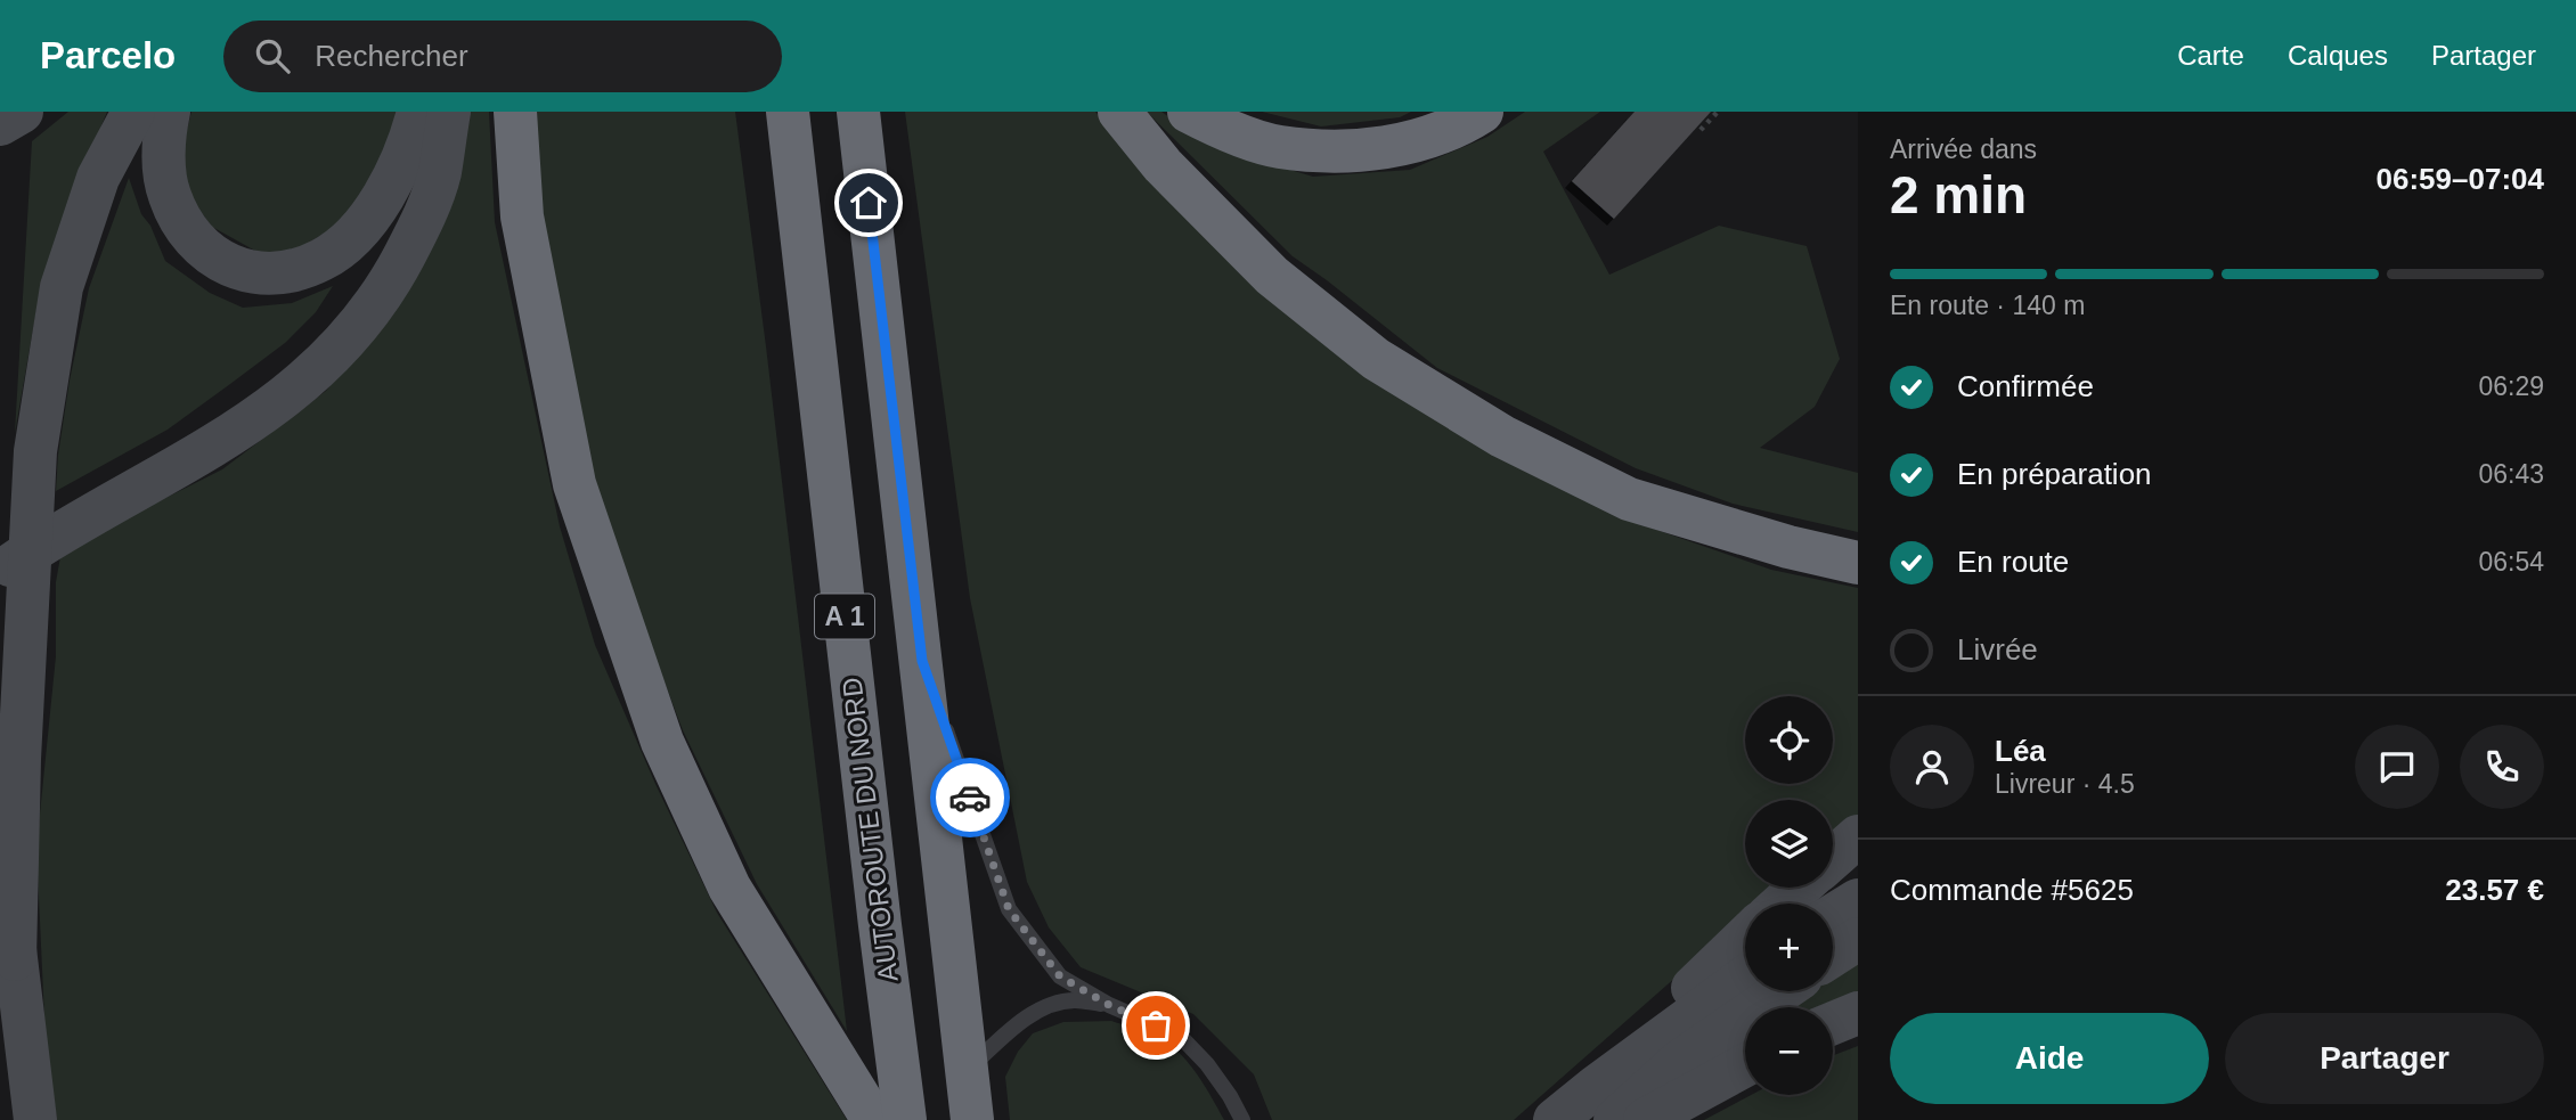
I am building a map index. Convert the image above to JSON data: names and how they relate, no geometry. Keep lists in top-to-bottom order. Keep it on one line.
{"streets":{"highway":["A 1","AUTOROUTE DU NORD"]},"page":{"header":"Parcelo","search":"Rechercher","nav":["Carte","Calques","Partager"],"heading":["2 min","Arrivée dans","06:59–07:04"],"panel":["Léa","Livreur · 4.5","Commande #5625","23.57 €"],"bar":"En route · 140 m","list":[["Confirmée","06:29"],["En préparation","06:43"],["En route","06:54"],"Livrée"],"map_buttons":["+","−"],"buttons":["Aide","Partager"]}}
